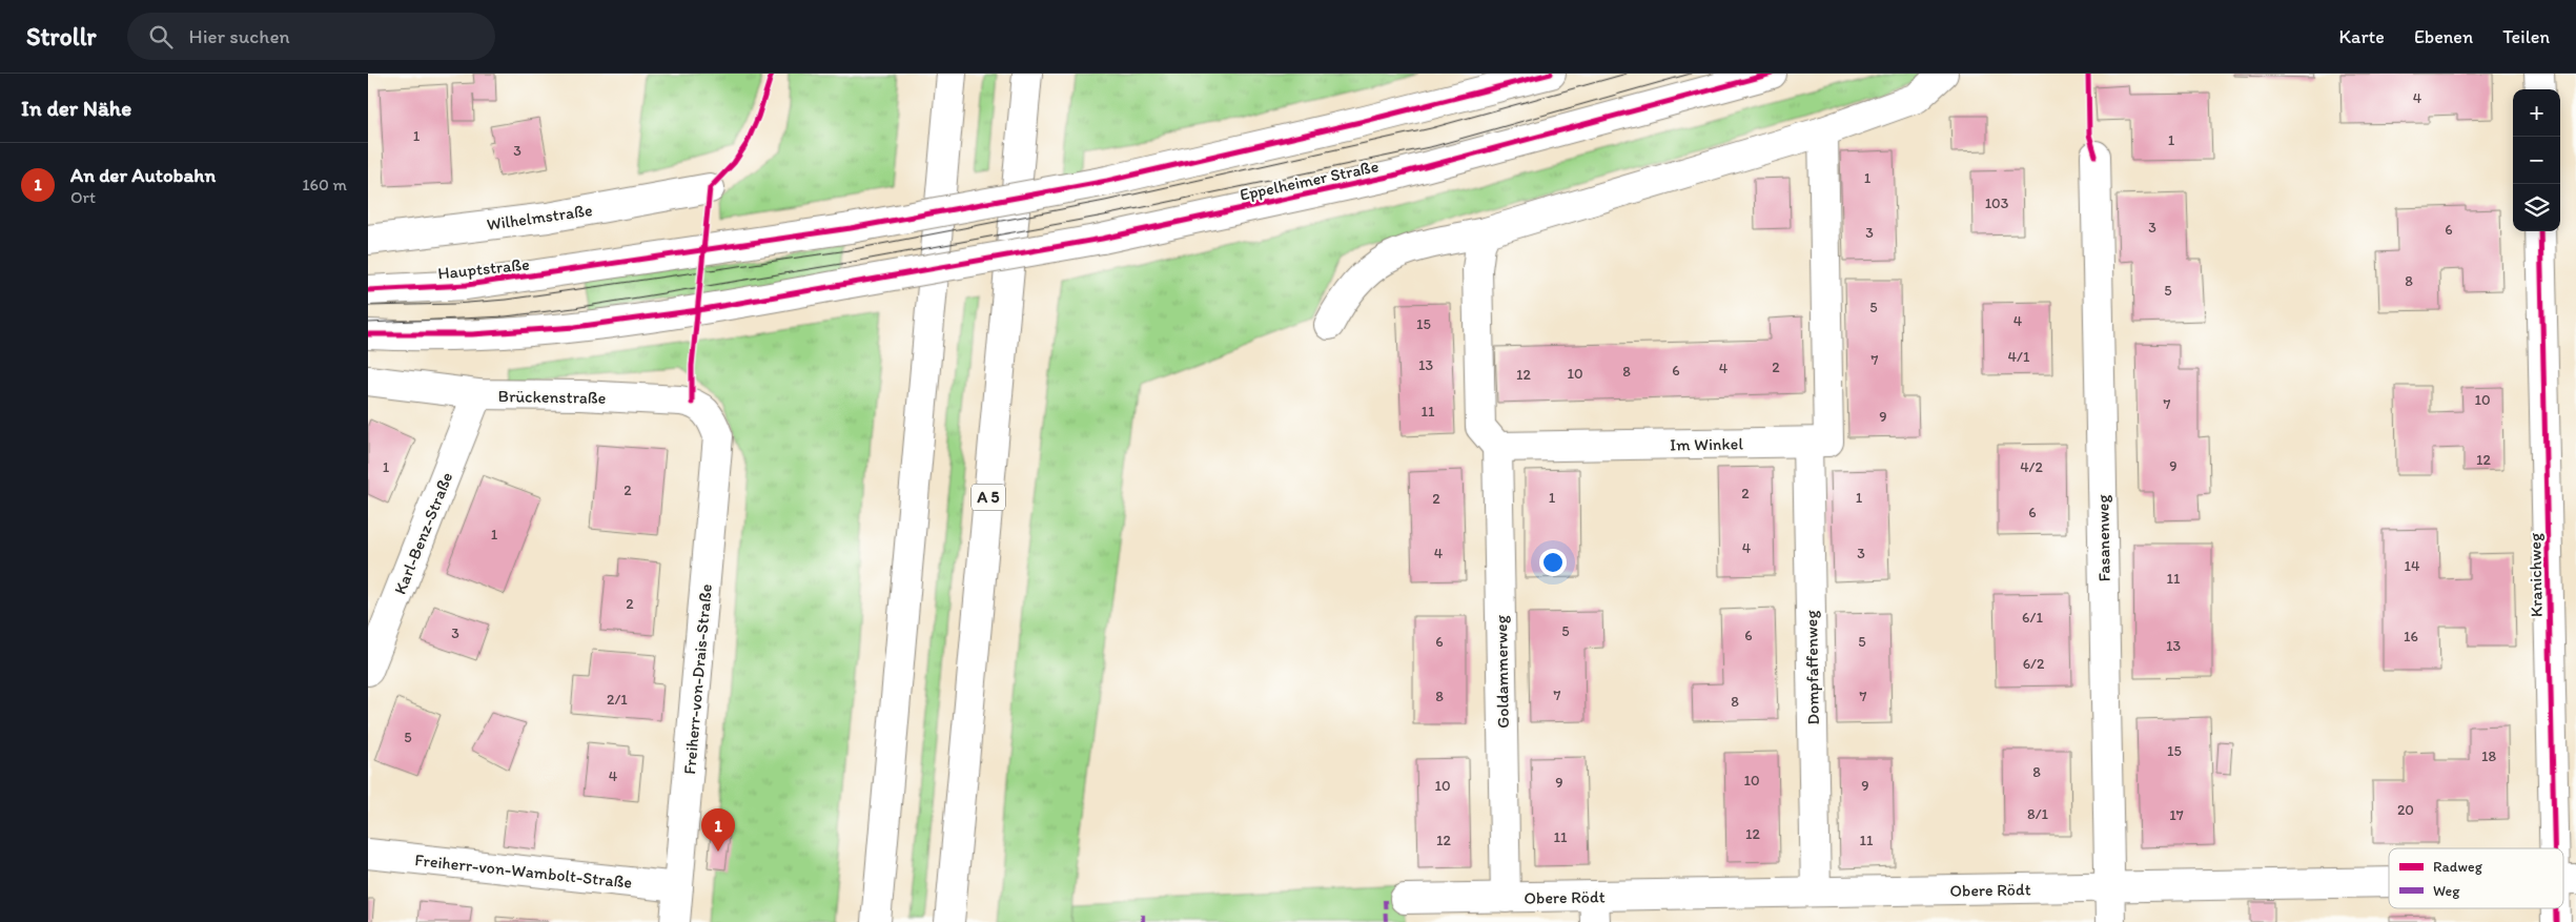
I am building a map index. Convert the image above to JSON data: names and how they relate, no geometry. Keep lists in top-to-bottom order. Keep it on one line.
{"streets":{"main road":["Eppelheimer Straße","Wilhelmstraße","Hauptstraße","Brückenstraße","Im Winkel","A 5","Karl-Benz-Straße","Fasanenweg","Kranichweg","Dompfaffenweg","Goldammerweg","Freiherr-von-Drais-Straße","Freiherr-von-Wambolt-Straße","Obere Rödt"]},"crossings":[["Brückenstraße","Karl-Benz-Straße"],["Brückenstraße","Freiherr-von-Drais-Straße"],["Im Winkel","Dompfaffenweg"],["Im Winkel","Goldammerweg"],["Fasanenweg","Obere Rödt"],["Dompfaffenweg","Obere Rödt"],["Goldammerweg","Obere Rödt"],["Freiherr-von-Drais-Straße","Freiherr-von-Wambolt-Straße"]],"house_numbers":["4","1","1","3","1","103","3","6","3","8","5","5","4","15","4/1","7","13","2","4","6","8","10","12","10","7","11","9","12","9","1","4/2","2","2","1","1","2","6","1","4","4","3","14","11","2","6/1","5","3","6","16","6","5","13","6/2","7","8","7","2/1","8","5","15","18","8","4","10","9","10","9","20","8/1","17","12","11","12","11"],"legend":["Radweg","Weg"],"page":{"header":"Strollr","search":"Hier suchen","nav":["Karte","Ebenen","Teilen"],"heading":"In der Nähe","map_buttons":["+","−"],"list":[{"mark":"1","name":"An der Autobahn","note":"Ort","value":"160 m"}],"pins":"1"}}
